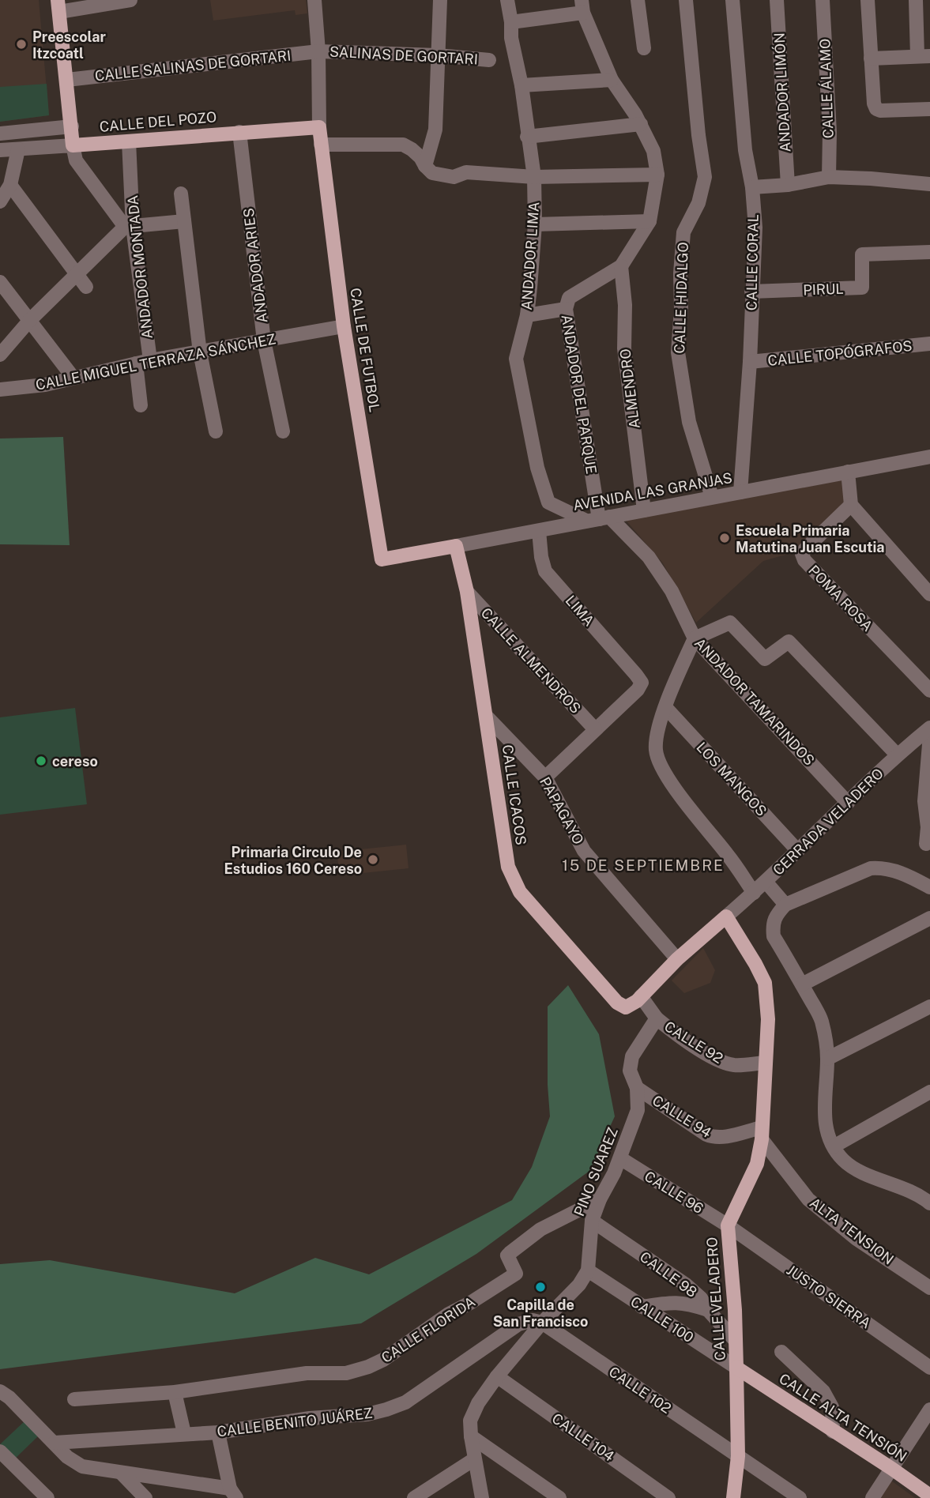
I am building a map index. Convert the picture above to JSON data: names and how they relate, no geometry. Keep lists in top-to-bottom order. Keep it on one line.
{"streets":{"main road":["CALLE DEL POZO","CALLE DE FUTBOL","AVENIDA LAS GRANJAS","CALLE ICACOS","CALLE VELADERO","CALLE ALTA TENSIÓN"],"street":["SALINAS DE GORTARI","CALLE SALINAS DE GORTARI","CALLE ÁLAMO","ANDADOR LIMÓN","ANDADOR LIMA","CALLE CORAL","ANDADOR ARIES","ANDADOR MONTADA","PIRUL","CALLE HIDALGO","CALLE TOPÓGRAFOS","CALLE MIGUEL TERRAZA SÁNCHEZ","ALMENDRO","ANDADOR DEL PARQUE","POMA ROSA","LIMA","CALLE ALMENDROS","ANDADOR TAMARINDOS","LOS MANGOS","PAPAGAYO","CERRADA VELADERO","CALLE 92","CALLE 94","PINO SUAREZ","CALLE 96","ALTA TENSION","CALLE 98","JUSTO SIERRA","CALLE 100","CALLE FLORIDA","CALLE 102","CALLE BENITO JUÁREZ","CALLE 104"]},"crossings":[["SALINAS DE GORTARI","CALLE SALINAS DE GORTARI"],["CALLE DEL POZO","ANDADOR ARIES"],["CALLE DEL POZO","ANDADOR MONTADA"],["CALLE DEL POZO","CALLE DE FUTBOL"],["ANDADOR LIMA","ANDADOR DEL PARQUE"],["ANDADOR LIMA","AVENIDA LAS GRANJAS"],["ANDADOR LIMA","ANDADOR TAMARINDOS"],["CALLE CORAL","PIRUL"],["CALLE CORAL","CALLE TOPÓGRAFOS"],["CALLE CORAL","AVENIDA LAS GRANJAS"],["ANDADOR ARIES","CALLE MIGUEL TERRAZA SÁNCHEZ"],["ANDADOR MONTADA","CALLE MIGUEL TERRAZA SÁNCHEZ"],["CALLE HIDALGO","AVENIDA LAS GRANJAS"],["CALLE DE FUTBOL","CALLE MIGUEL TERRAZA SÁNCHEZ"],["CALLE DE FUTBOL","AVENIDA LAS GRANJAS"],["ALMENDRO","ANDADOR DEL PARQUE"],["ALMENDRO","AVENIDA LAS GRANJAS"],["ANDADOR DEL PARQUE","AVENIDA LAS GRANJAS"],["ANDADOR DEL PARQUE","ANDADOR TAMARINDOS"],["AVENIDA LAS GRANJAS","LIMA"],["AVENIDA LAS GRANJAS","ANDADOR TAMARINDOS"],["AVENIDA LAS GRANJAS","CALLE ICACOS"],["LIMA","CALLE ALMENDROS"],["CALLE ALMENDROS","CALLE ICACOS"],["ANDADOR TAMARINDOS","CERRADA VELADERO"],["LOS MANGOS","CERRADA VELADERO"],["CALLE ICACOS","PAPAGAYO"],["CERRADA VELADERO","CALLE VELADERO"],["CALLE 92","PINO SUAREZ"],["CALLE 92","CALLE VELADERO"],["CALLE 94","PINO SUAREZ"],["CALLE 94","ALTA TENSION"],["CALLE 94","CALLE VELADERO"],["PINO SUAREZ","CALLE 96"],["PINO SUAREZ","CALLE 98"],["PINO SUAREZ","CALLE 100"],["PINO SUAREZ","CALLE FLORIDA"],["CALLE 96","JUSTO SIERRA"],["CALLE 96","CALLE VELADERO"],["ALTA TENSION","CALLE VELADERO"],["CALLE 98","CALLE VELADERO"],["JUSTO SIERRA","CALLE VELADERO"],["CALLE VELADERO","CALLE 100"],["CALLE VELADERO","CALLE 102"],["CALLE VELADERO","CALLE ALTA TENSIÓN"],["CALLE 100","CALLE ALTA TENSIÓN"],["CALLE 102","CALLE BENITO JUÁREZ"]],"districts":["15 DE SEPTIEMBRE"],"places":["Preescolar Itzcoatl","Escuela Primaria Matutina Juan Escutia","cereso","Primaria Circulo De Estudios 160 Cereso","Capilla de San Francisco"]}
